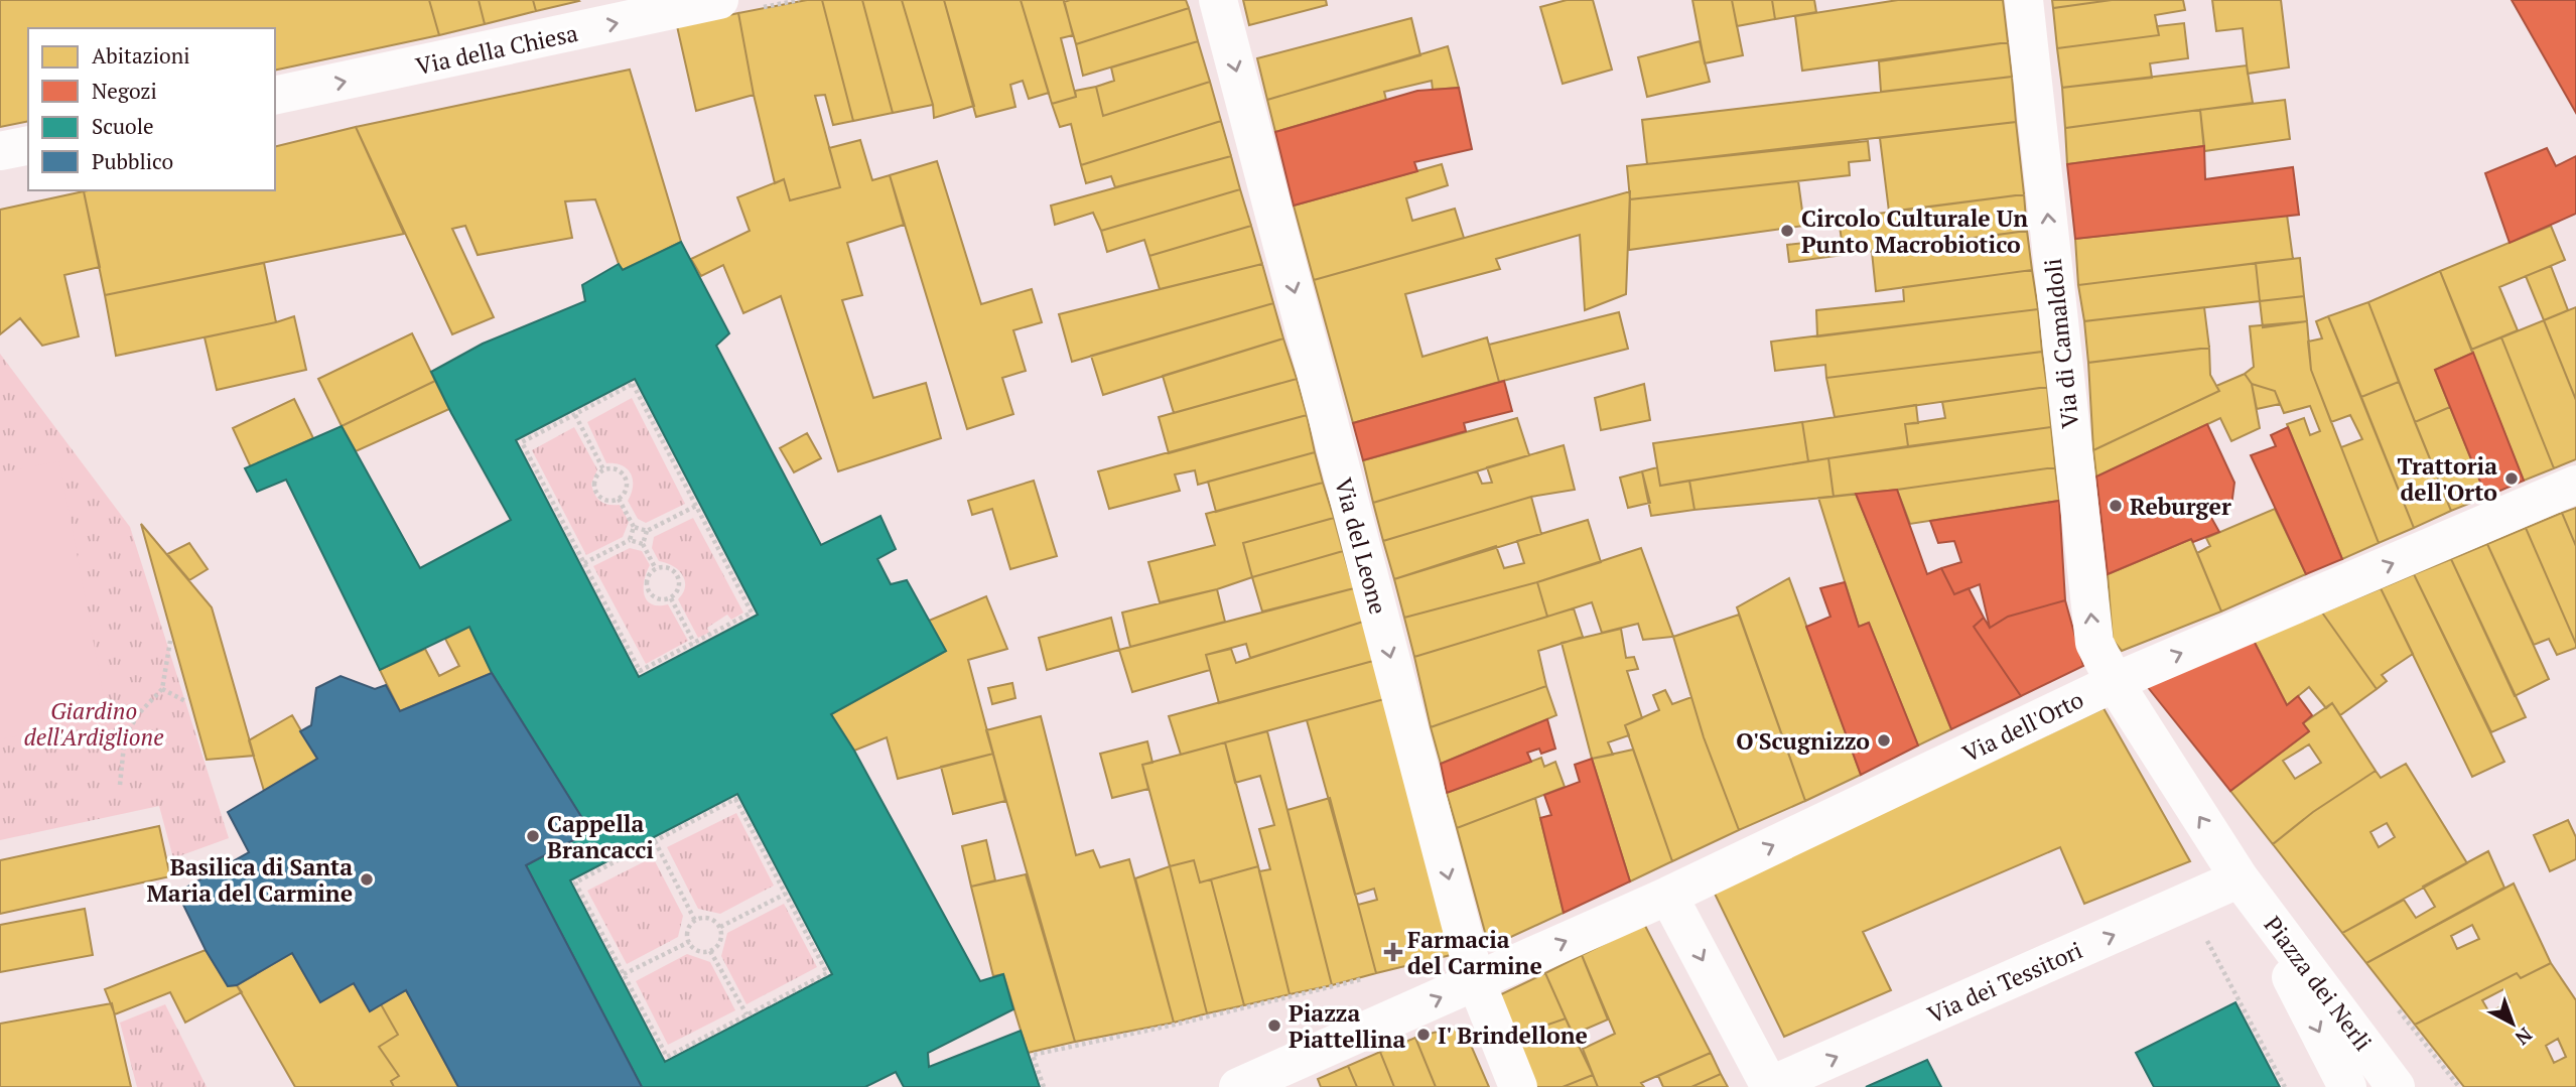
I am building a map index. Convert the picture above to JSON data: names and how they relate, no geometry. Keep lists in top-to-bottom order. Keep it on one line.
{"streets":{"street":["Via della Chiesa","Via di Camaldoli","Via del Leone","Via dell'Orto","Via dei Tessitori","Piazza dei Nerli"]},"crossings":[["Via di Camaldoli","Via dell'Orto"],["Via di Camaldoli","Piazza dei Nerli"],["Via del Leone","Via dell'Orto"],["Via dell'Orto","Piazza dei Nerli"],["Via dei Tessitori","Piazza dei Nerli"]],"one_way":["Via della Chiesa","Via di Camaldoli","Via del Leone","Via dell'Orto","Via dei Tessitori"],"parks":["Giardino dell'Ardiglione"],"places":{"other":["Circolo Culturale Un Punto Macrobiotico","Trattoria dell'Orto","Reburger","O'Scugnizzo","Cappella Brancacci","Basilica di Santa Maria del Carmine","Piazza Piattellina","I' Brindellone"],"health":["Farmacia del Carmine"]},"legend":["Abitazioni","Negozi","Scuole","Pubblico"],"north":"bottom right"}
